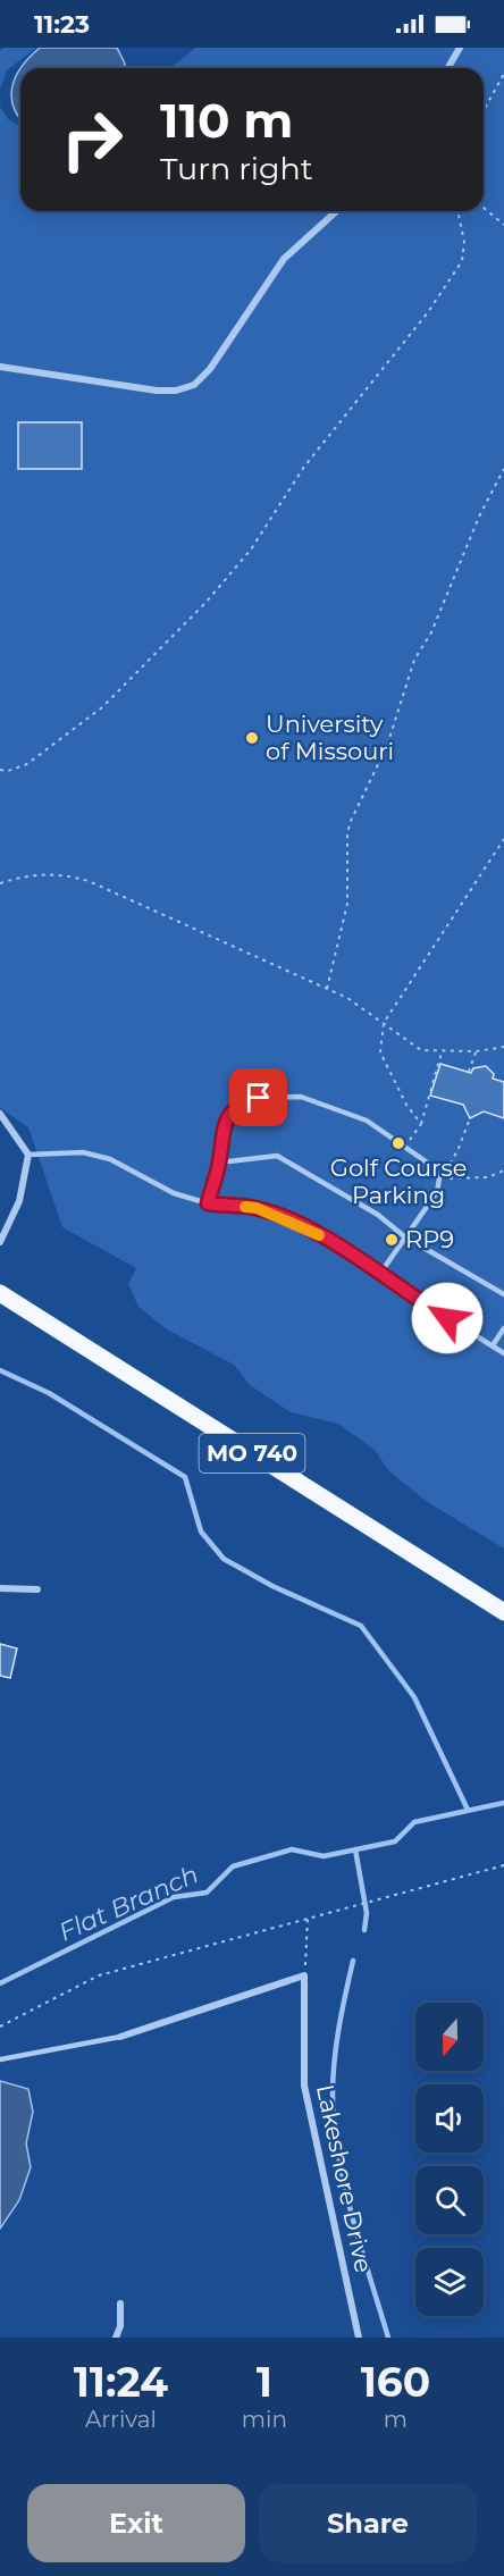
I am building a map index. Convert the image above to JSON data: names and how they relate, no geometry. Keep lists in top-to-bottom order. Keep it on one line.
{"streets":{"main road":["MO 740"],"street":["Lakeshore Drive"]},"water":["Flat Branch"],"places":["University of Missouri","Golf Course Parking","RP9"],"north":"bottom","page":{"status":"11:23","turn":["110 m","Turn right"],"eta":["11:24","Arrival","1","min","160","m"],"buttons":["Exit","Share"]}}
